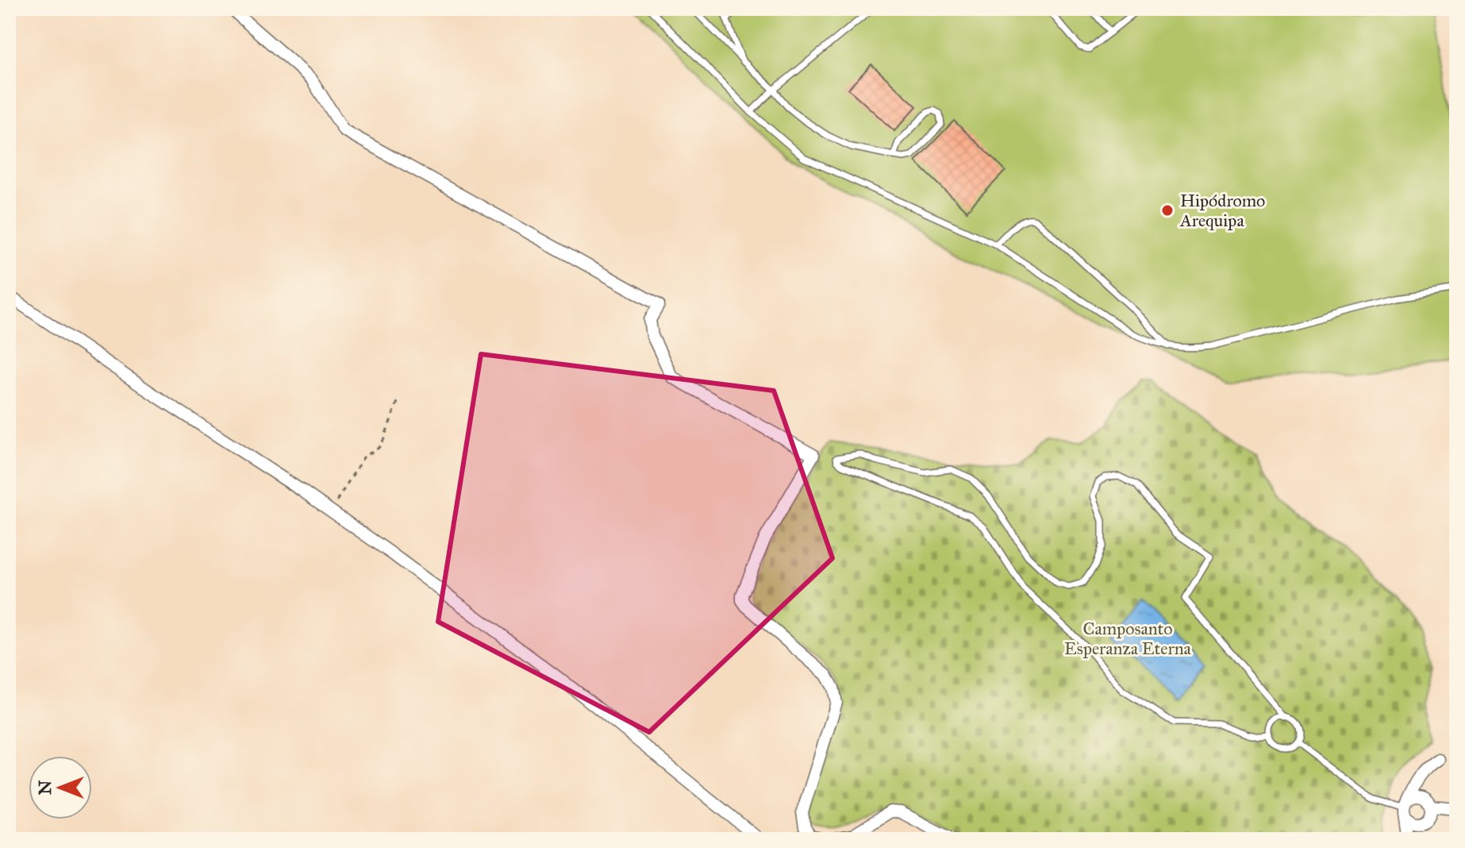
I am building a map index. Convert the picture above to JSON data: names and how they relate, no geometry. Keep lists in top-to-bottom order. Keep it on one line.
{"parks":["Camposanto Esperanza Eterna"],"places":["Hipódromo Arequipa"],"north":"left"}
